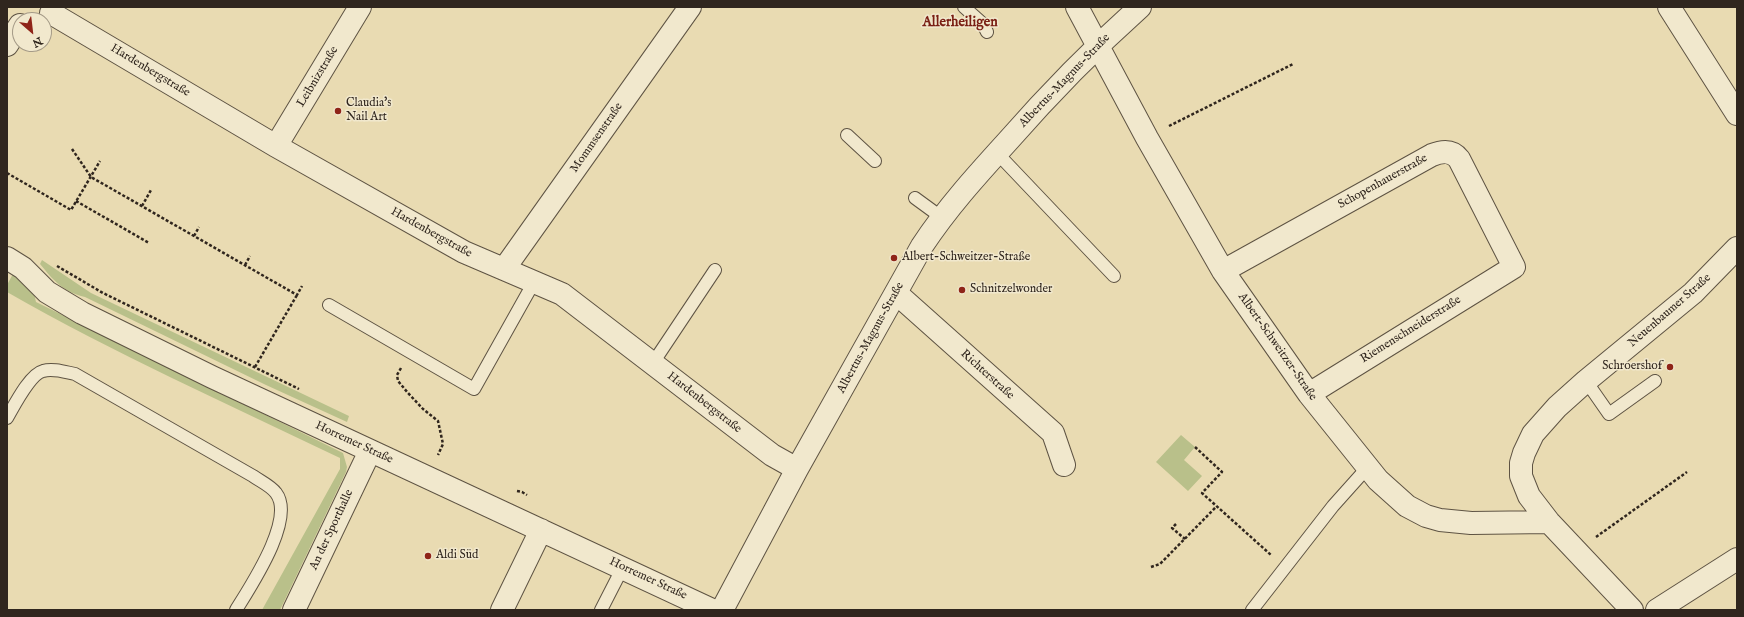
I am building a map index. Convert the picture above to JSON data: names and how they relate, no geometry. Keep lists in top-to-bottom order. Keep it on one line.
{"streets":{"street":["Hardenbergstraße","Leibnizstraße","Albertus-Magnus-Straße","Mommsenstraße","Schopenhauerstraße","Neuenbaumer Straße","Riemenschneiderstraße","Albert-Schweitzer-Straße","Richterstraße","Horremer Straße","An der Sporthalle"]},"crossings":[["Hardenbergstraße","Leibnizstraße"],["Hardenbergstraße","Albertus-Magnus-Straße"],["Hardenbergstraße","Mommsenstraße"],["Albertus-Magnus-Straße","Albert-Schweitzer-Straße"],["Albertus-Magnus-Straße","Richterstraße"],["Schopenhauerstraße","Riemenschneiderstraße"],["Schopenhauerstraße","Albert-Schweitzer-Straße"],["Neuenbaumer Straße","Albert-Schweitzer-Straße"],["Riemenschneiderstraße","Albert-Schweitzer-Straße"],["Horremer Straße","An der Sporthalle"]],"districts":["Allerheiligen"],"places":["Claudia's Nail Art","Albert-Schweitzer-Straße","Schnitzelwonder","Schroershof","Aldi Süd"],"north":"bottom right"}
